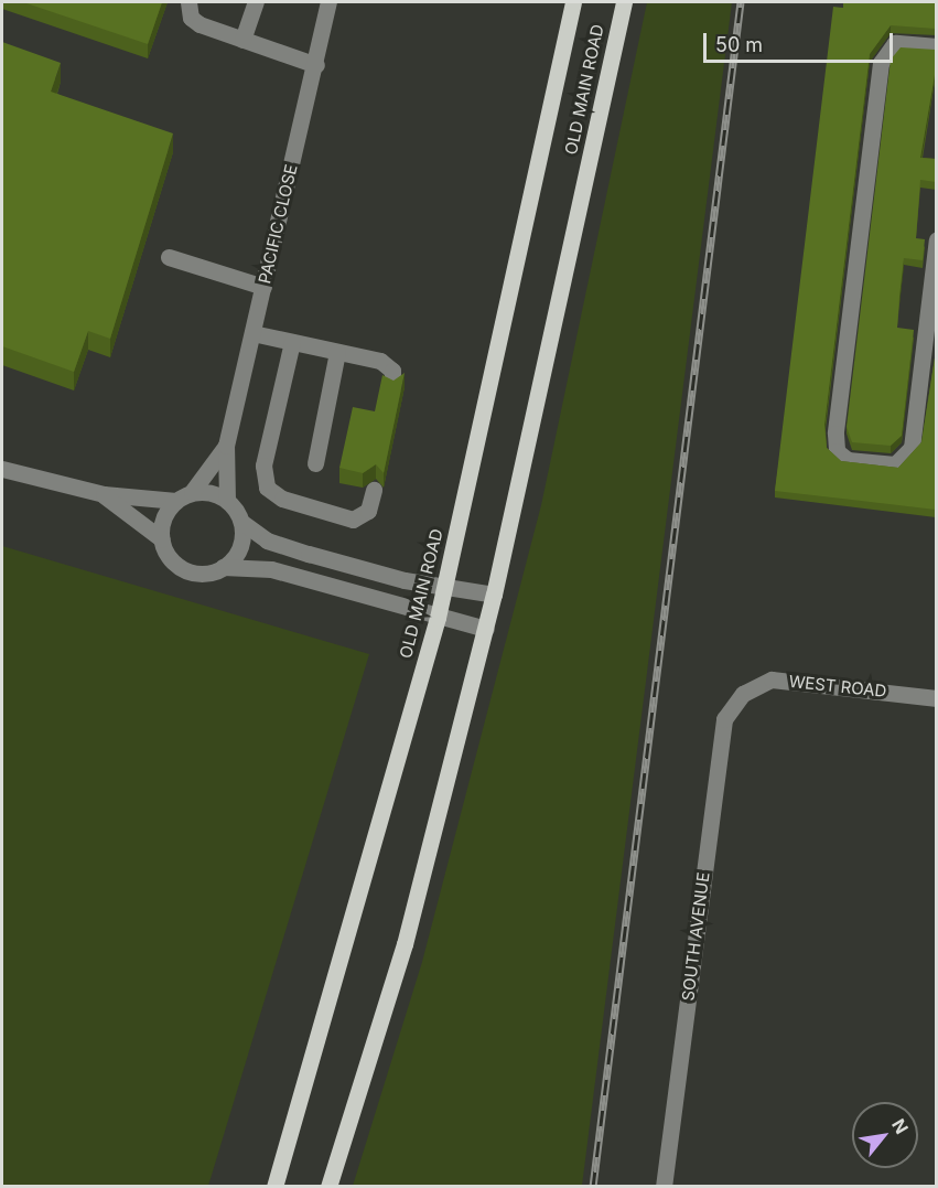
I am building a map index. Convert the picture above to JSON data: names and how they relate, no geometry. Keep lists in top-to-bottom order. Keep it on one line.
{"streets":{"main road":["OLD MAIN ROAD"],"street":["PACIFIC CLOSE","WEST ROAD","SOUTH AVENUE"]},"crossings":[["WEST ROAD","SOUTH AVENUE"]],"scale_bar":"50 m","north":"top right"}
